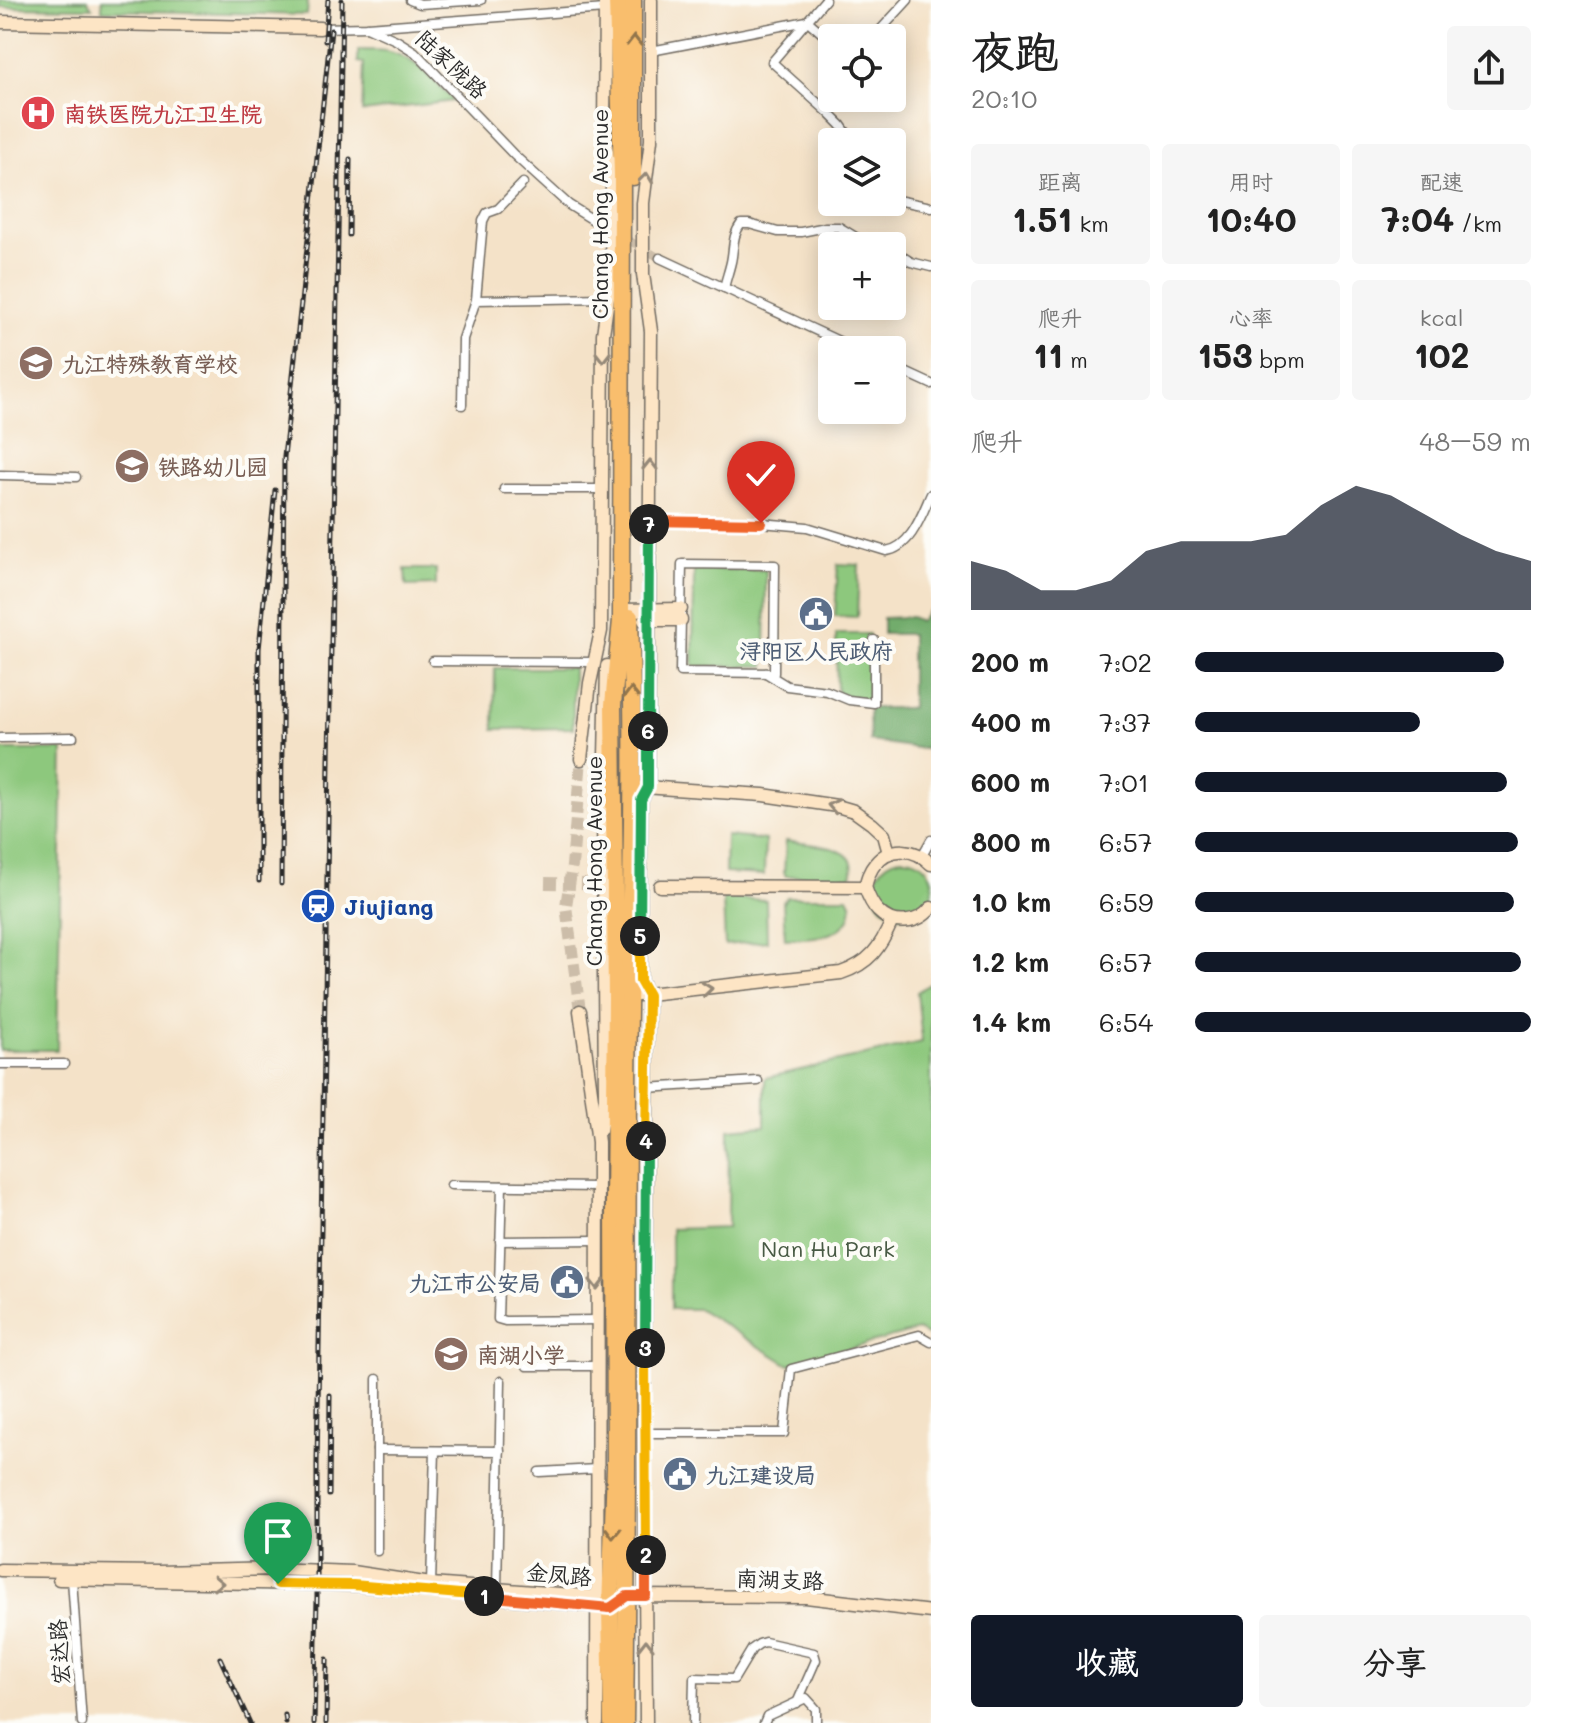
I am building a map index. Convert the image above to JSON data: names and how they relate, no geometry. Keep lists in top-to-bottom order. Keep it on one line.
{"streets":{"highway":["Chang Hong Avenue"],"street":["陆家陇路","金凤路","南湖支路","宏达路"]},"crossings":[["Chang Hong Avenue","金凤路"],["Chang Hong Avenue","南湖支路"],["金凤路","南湖支路"],["金凤路","宏达路"]],"parks":["Nan Hu Park"],"places":{"hospital":["南铁医院九江卫生院"],"school or university":["九江特殊教育学校","铁路幼儿园","南湖小学"],"public building":["浔阳区人民政府","九江市公安局","九江建设局"],"station":["Jiujiang"]},"page":{"heading":["夜跑","20:10"],"map_buttons":["+","−"],"stats":[["距离","1.51 km"],["用时","10:40"],["配速","7:04 /km"],["爬升","11 m"],["心率","153 bpm"],["kcal","102"]],"chart":["爬升","48–59 m"],"pins":["7","6","5","4","3","2","1"],"list":[{"name":"200 m","note":"7:02"},{"name":"400 m","note":"7:37"},{"name":"600 m","note":"7:01"},{"name":"800 m","note":"6:57"},{"name":"1.0 km","note":"6:59"},{"name":"1.2 km","note":"6:57"},{"name":"1.4 km","note":"6:54"}],"buttons":["收藏","分享"]}}
